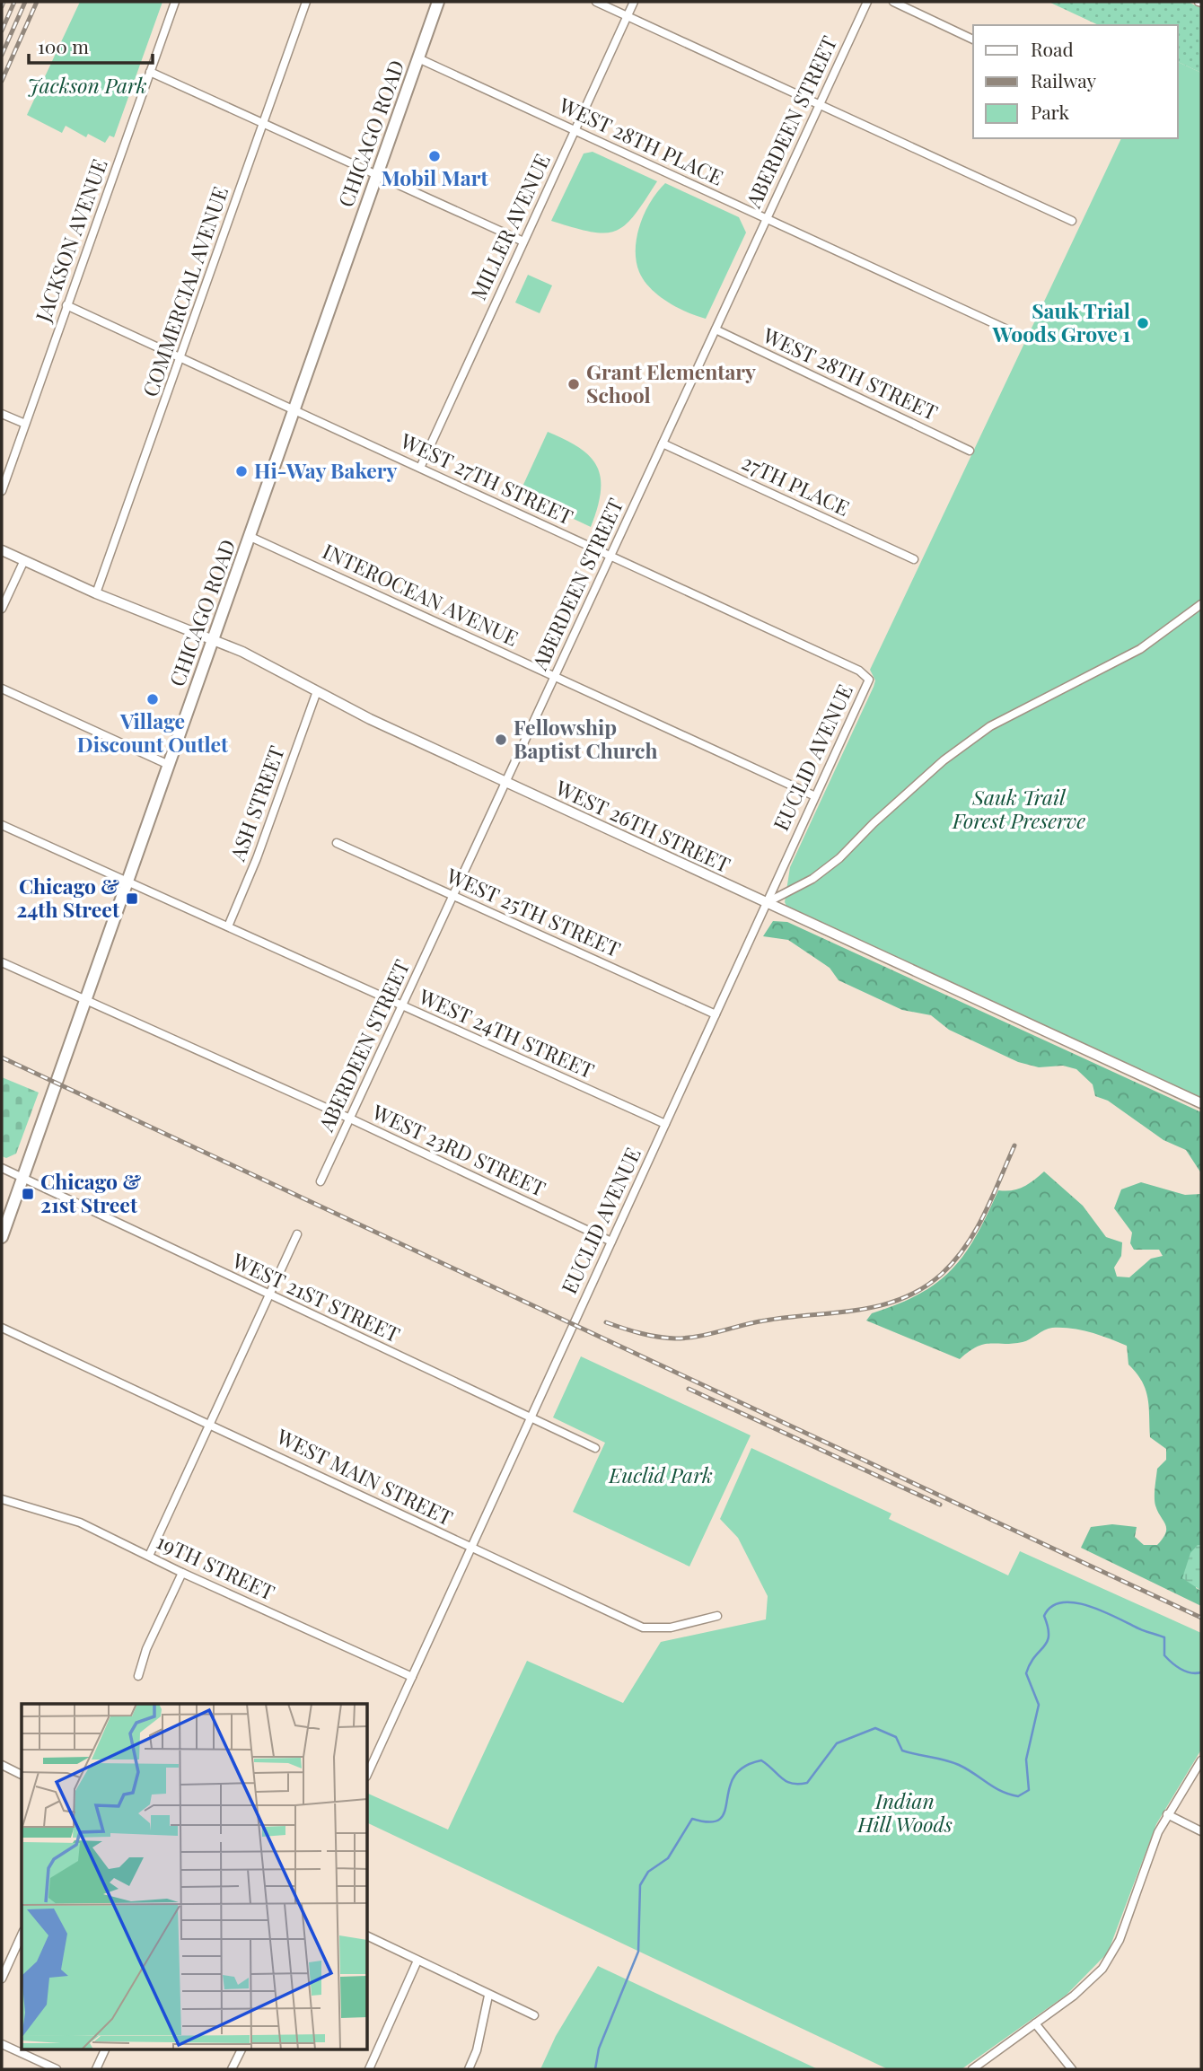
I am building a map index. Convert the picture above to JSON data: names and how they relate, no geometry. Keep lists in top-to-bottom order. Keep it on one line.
{"streets":{"main road":["CHICAGO ROAD"],"street":["ABERDEEN STREET","WEST 28TH PLACE","MILLER AVENUE","JACKSON AVENUE","COMMERCIAL AVENUE","WEST 28TH STREET","WEST 27TH STREET","27TH PLACE","INTEROCEAN AVENUE","EUCLID AVENUE","ASH STREET","WEST 26TH STREET","WEST 25TH STREET","WEST 24TH STREET","WEST 23RD STREET","WEST 21ST STREET","WEST MAIN STREET","19TH STREET"]},"crossings":[["ABERDEEN STREET","WEST 28TH PLACE"],["ABERDEEN STREET","WEST 28TH STREET"],["ABERDEEN STREET","WEST 27TH STREET"],["ABERDEEN STREET","27TH PLACE"],["ABERDEEN STREET","INTEROCEAN AVENUE"],["ABERDEEN STREET","WEST 26TH STREET"],["ABERDEEN STREET","WEST 25TH STREET"],["ABERDEEN STREET","WEST 24TH STREET"],["ABERDEEN STREET","WEST 23RD STREET"],["CHICAGO ROAD","WEST 28TH PLACE"],["CHICAGO ROAD","WEST 27TH STREET"],["CHICAGO ROAD","INTEROCEAN AVENUE"],["CHICAGO ROAD","WEST 26TH STREET"],["CHICAGO ROAD","WEST 24TH STREET"],["CHICAGO ROAD","WEST 23RD STREET"],["CHICAGO ROAD","WEST 21ST STREET"],["WEST 28TH PLACE","MILLER AVENUE"],["MILLER AVENUE","WEST 27TH STREET"],["JACKSON AVENUE","WEST 27TH STREET"],["COMMERCIAL AVENUE","WEST 27TH STREET"],["COMMERCIAL AVENUE","WEST 26TH STREET"],["WEST 27TH STREET","EUCLID AVENUE"],["INTEROCEAN AVENUE","EUCLID AVENUE"],["EUCLID AVENUE","WEST 26TH STREET"],["EUCLID AVENUE","WEST 25TH STREET"],["EUCLID AVENUE","WEST 24TH STREET"],["EUCLID AVENUE","WEST 23RD STREET"],["EUCLID AVENUE","WEST 21ST STREET"],["EUCLID AVENUE","WEST MAIN STREET"],["EUCLID AVENUE","19TH STREET"],["ASH STREET","WEST 26TH STREET"],["ASH STREET","WEST 24TH STREET"]],"parks":["Jackson Park","Sauk Trail Forest Preserve","Euclid Park","Indian Hill Woods"],"places":{"other":["Mobil Mart","Sauk Trial Woods Grove 1","Grant Elementary School","Hi-Way Bakery","Village Discount Outlet","Fellowship Baptist Church"],"transit":["Chicago & 24th Street","Chicago & 21st Street"]},"legend":["Road","Railway","Park"],"scale_bar":"100 m"}
